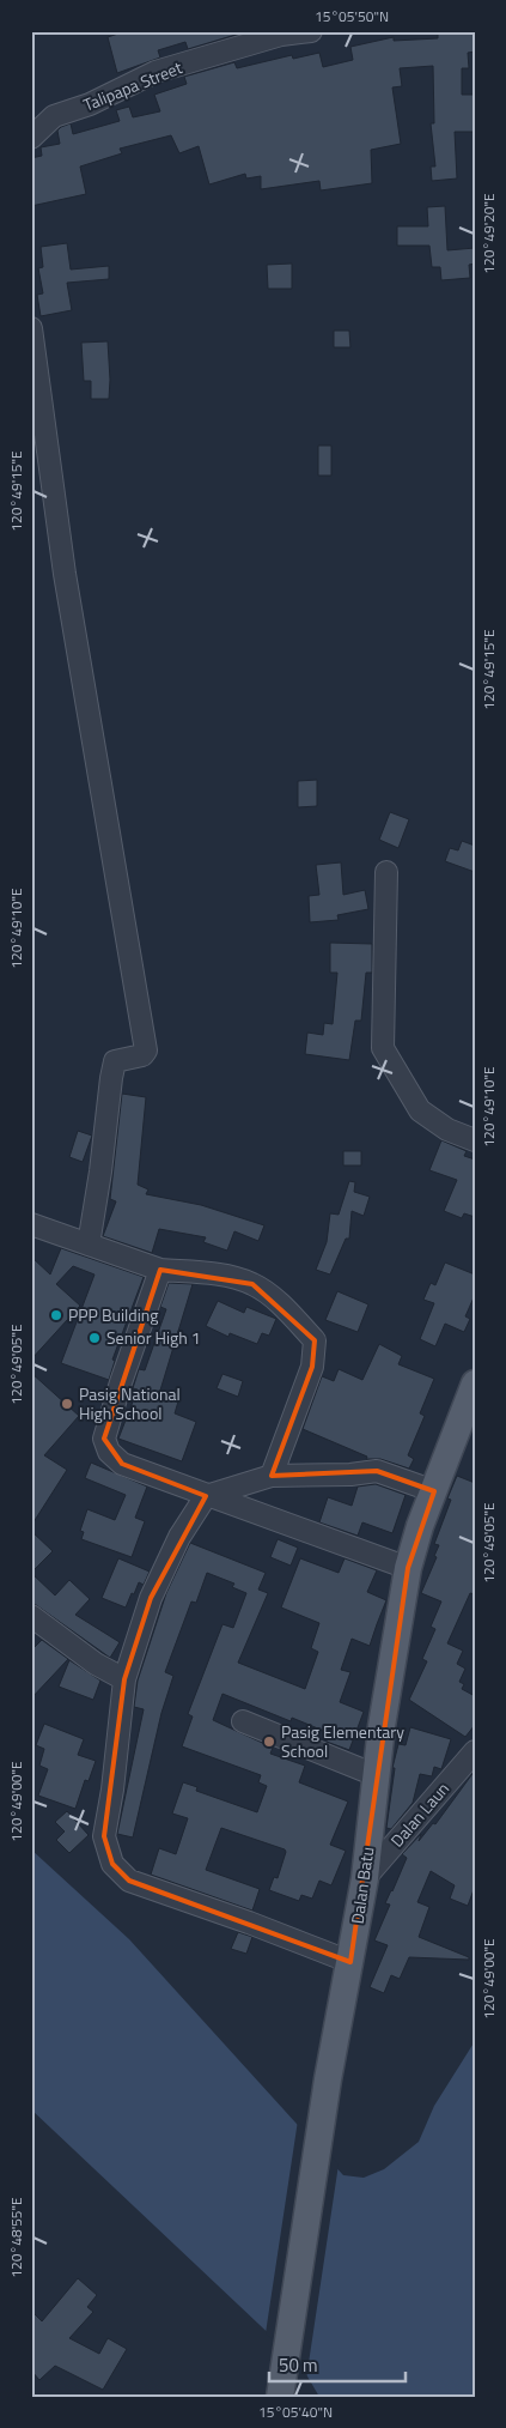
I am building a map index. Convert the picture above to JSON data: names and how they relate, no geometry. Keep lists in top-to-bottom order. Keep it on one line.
{"streets":{"main road":["Dalan Batu"],"street":["Talipapa Street","Dalan Laun"]},"crossings":[["Dalan Laun","Dalan Batu"]],"places":["PPP Building","Senior High 1","Pasig National High School","Pasig Elementary School"],"scale_bar":"50 m","coordinates":["15°05'50\"N","120°49'20\"E","120°49'15\"E","120°49'10\"E","120°49'05\"E","120°49'00\"E","120°48'55\"E","15°05'40\"N"]}
